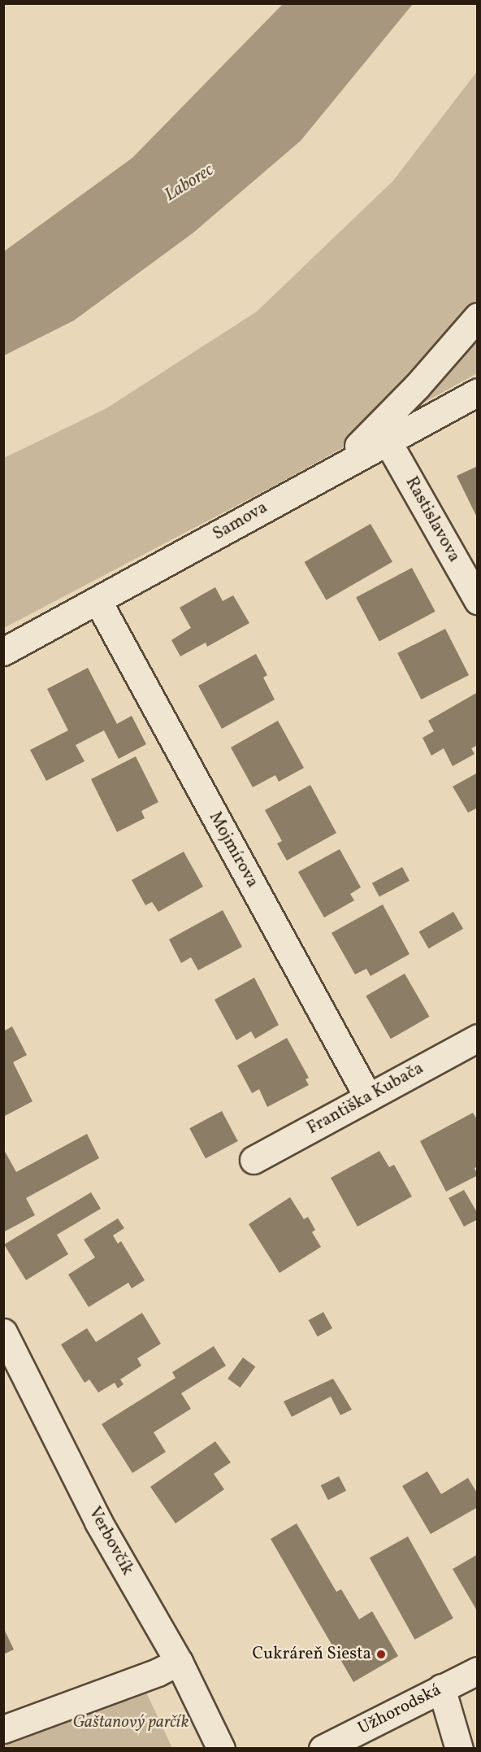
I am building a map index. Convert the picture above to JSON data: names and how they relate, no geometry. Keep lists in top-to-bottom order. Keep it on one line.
{"streets":{"street":["Rastislavova","Samova","Mojmírova","Františka Kubača","Verbovčík","Užhorodská"]},"crossings":[["Rastislavova","Samova"],["Samova","Mojmírova"],["Mojmírova","Františka Kubača"]],"water":["Laborec"],"parks":["Gaštanový parčík"],"places":["Cukráreň Siesta"]}
